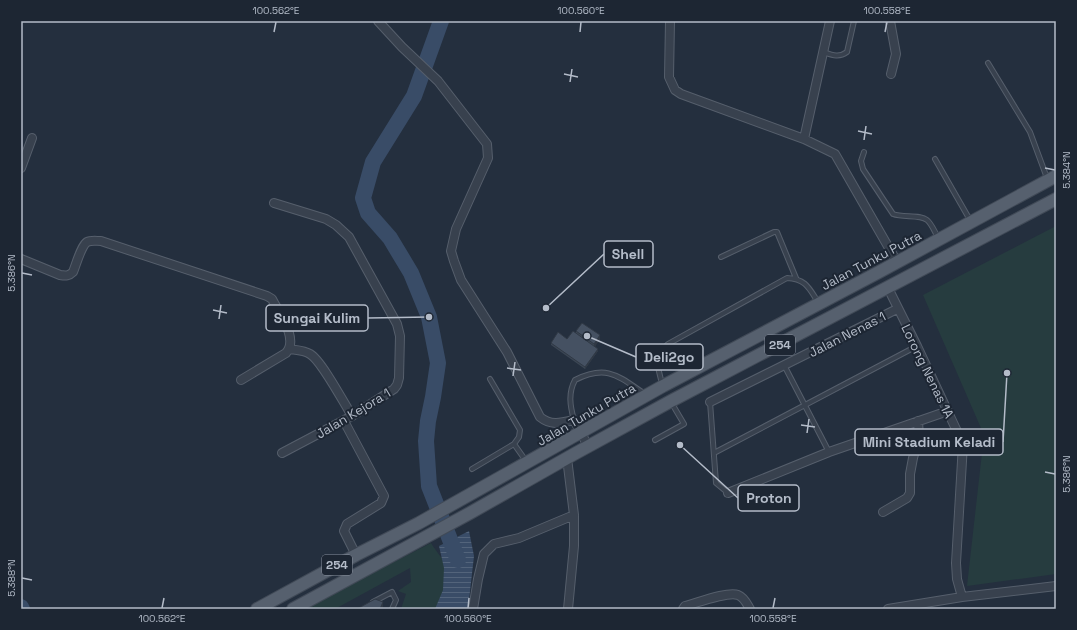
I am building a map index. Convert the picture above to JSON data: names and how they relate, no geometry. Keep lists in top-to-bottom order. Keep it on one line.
{"streets":{"main road":["Jalan Tunku Putra","254"],"street":["Jalan Nenas 1","Lorong Nenas 1A","Jalan Kejora 1"]},"crossings":[["Jalan Nenas 1","Lorong Nenas 1A"],["254","Lorong Nenas 1A"]],"places":["Shell","Sungai Kulim","Deli2go","Mini Stadium Keladi","Proton"],"coordinates":["100.562°E","100.560°E","100.558°E","5.384°N","5.386°N","5.388°N"]}
